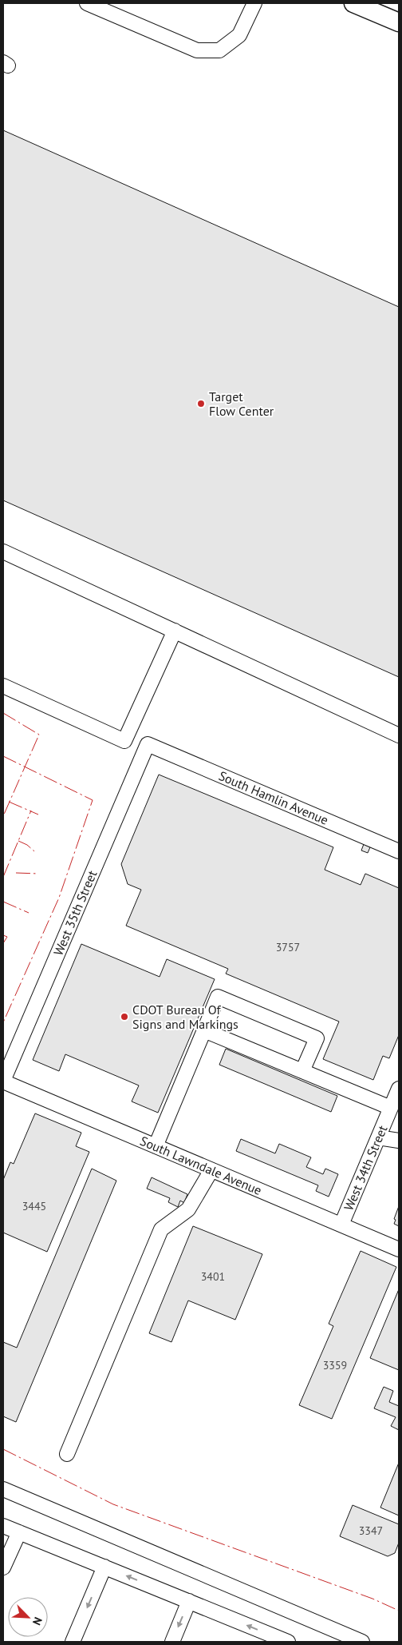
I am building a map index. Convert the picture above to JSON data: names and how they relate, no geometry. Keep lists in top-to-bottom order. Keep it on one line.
{"streets":{"street":["South Hamlin Avenue","West 35th Street","South Lawndale Avenue","West 34th Street"]},"crossings":[["South Hamlin Avenue","West 35th Street"],["West 35th Street","South Lawndale Avenue"],["South Lawndale Avenue","West 34th Street"]],"places":["Target Flow Center","CDOT Bureau Of Signs and Markings"],"house_numbers":["3757","3445","3401","3359","3347"],"north":"bottom right"}
